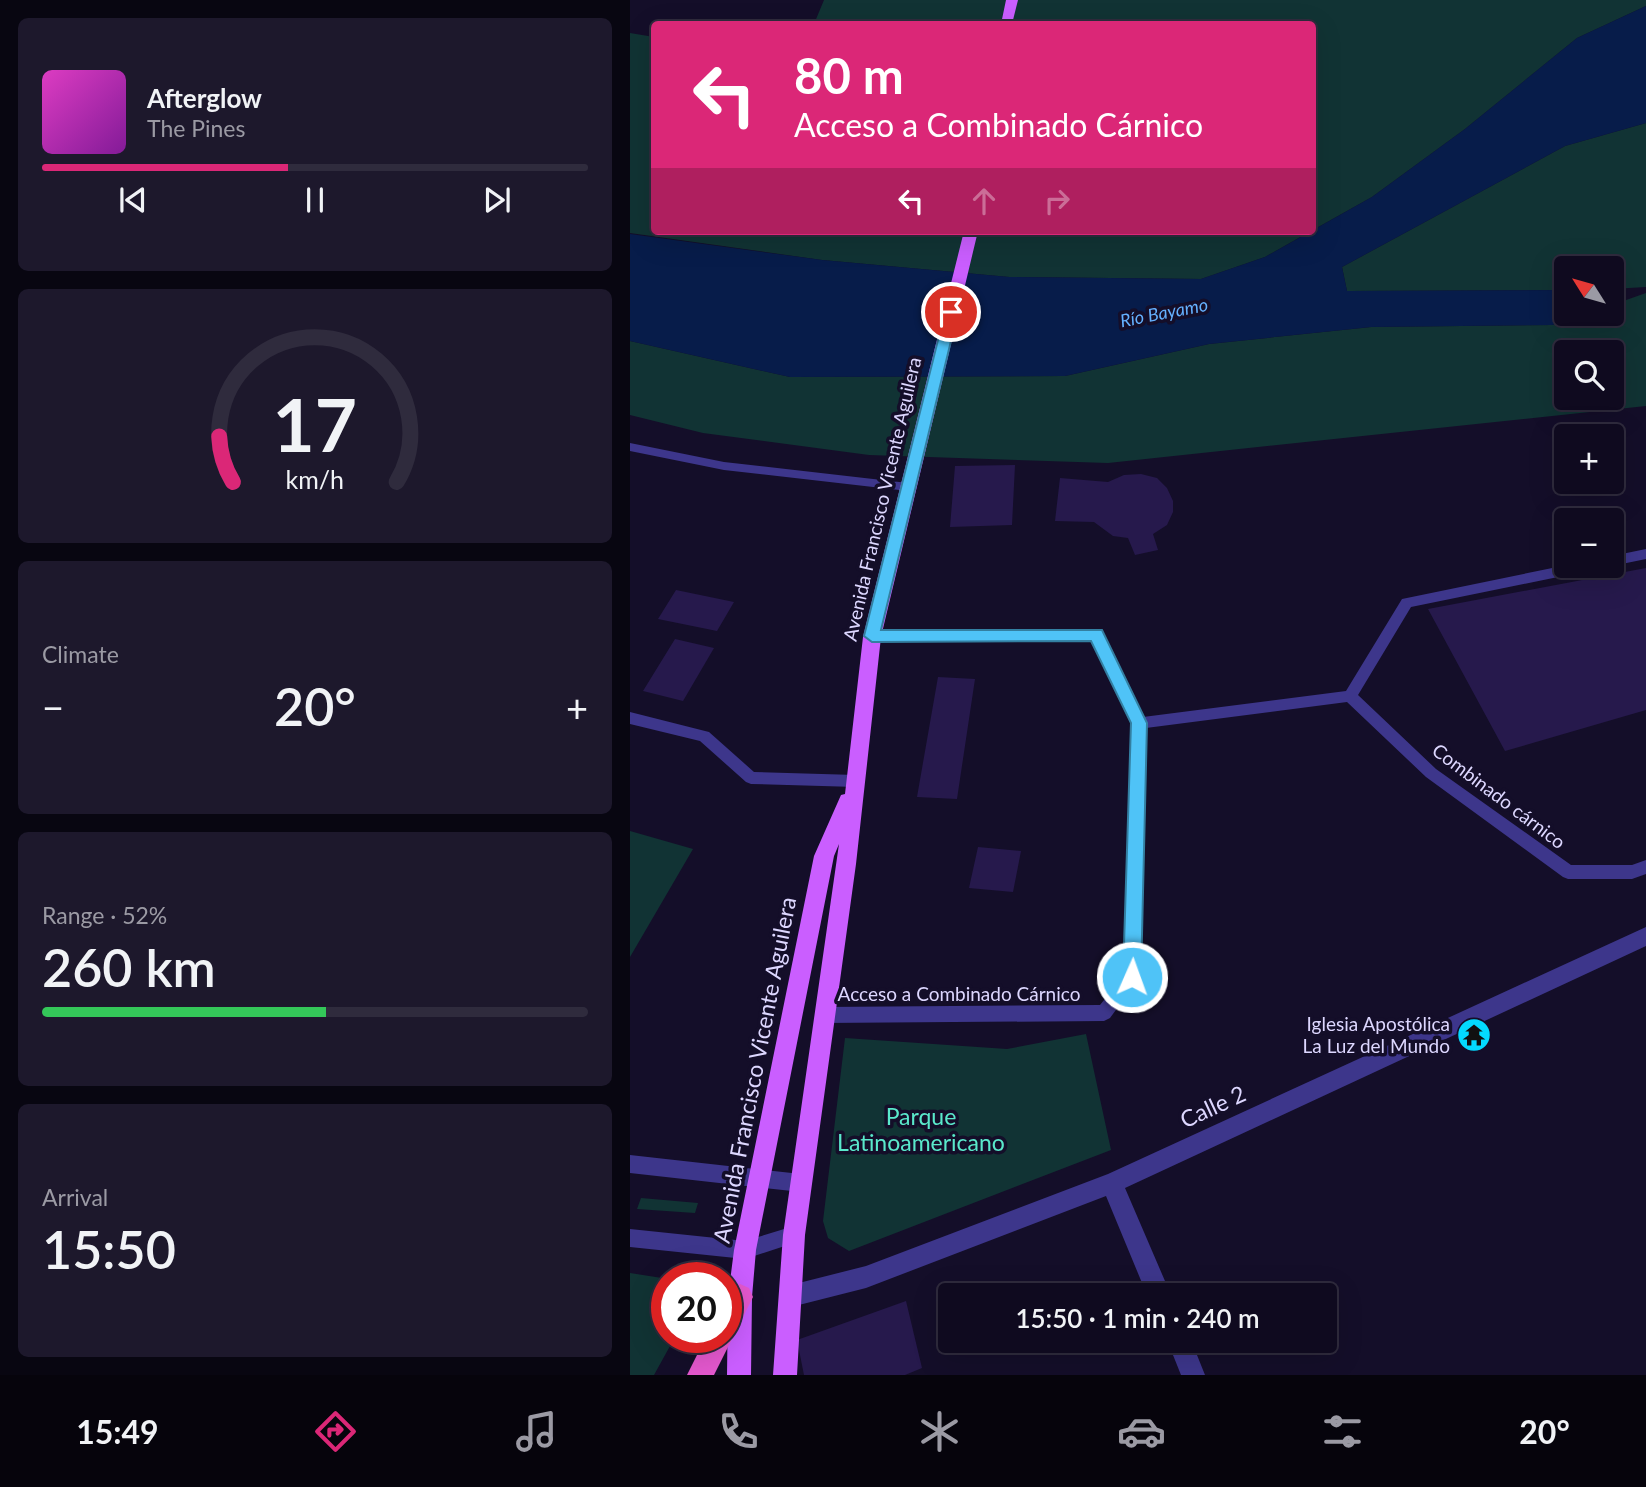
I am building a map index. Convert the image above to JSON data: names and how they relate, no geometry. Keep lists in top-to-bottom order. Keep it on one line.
{"streets":{"main road":["Avenida Francisco Vicente Aguilera"],"street":["Calle 2"],"lane":["Combinado cárnico","Acceso a Combinado Cárnico"]},"crossings":[["Avenida Francisco Vicente Aguilera","Acceso a Combinado Cárnico"],["Avenida Francisco Vicente Aguilera","Calle 2"]],"water":["Río Bayamo"],"parks":["Parque Latinoamericano"],"places":{"temple":["Iglesia Apostólica La Luz del Mundo"]},"north":"top left","page":{"turn":["80 m","Acceso a Combinado Cárnico"],"song":["Afterglow","The Pines"],"map_buttons":["+","−"],"tile":["Climate",["Range · 52%","260 km"],["Arrival","15:50"]],"heat":["−","20°","+"],"limit":"20","trip":"15:50 · 1 min · 240 m","tabs":["15:49","20°"],"gauge":["17","km/h"]}}
